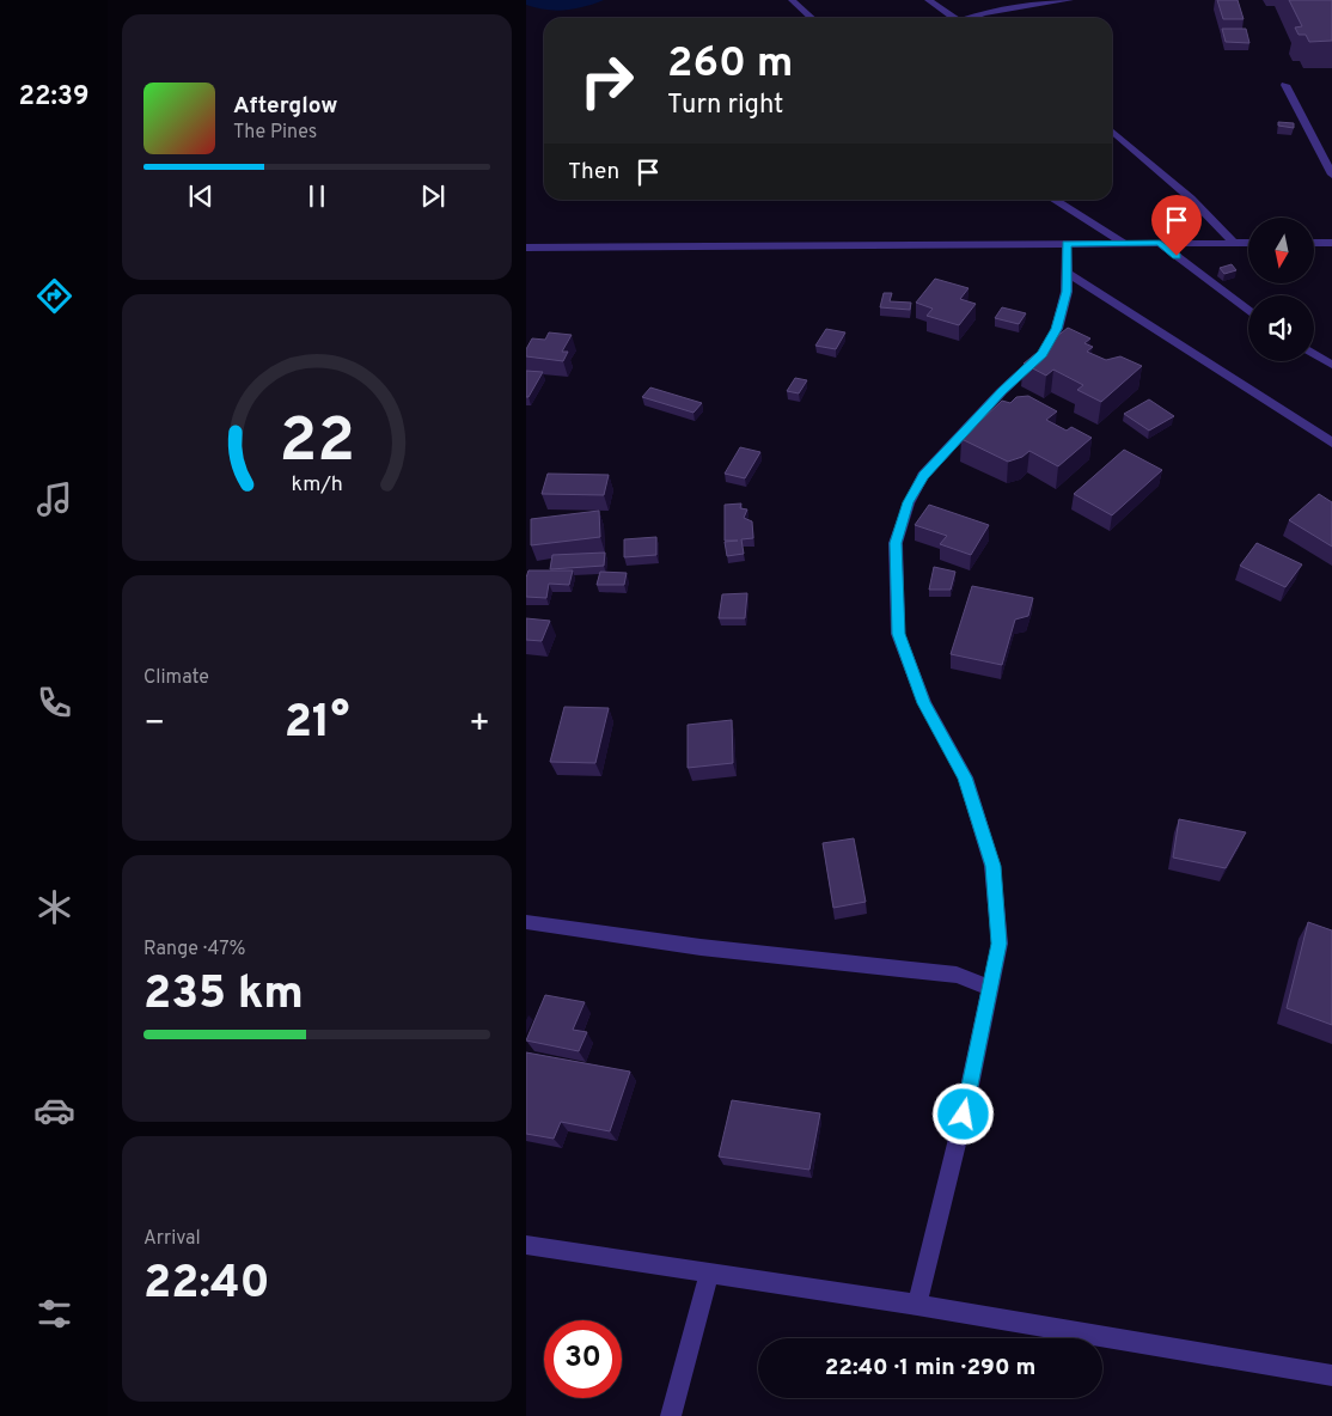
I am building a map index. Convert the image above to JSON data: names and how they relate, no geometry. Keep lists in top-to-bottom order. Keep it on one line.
{"north":"bottom","page":{"tabs":"22:39","turn":["260 m","Turn right"],"song":["Afterglow","The Pines"],"then":"Then","tile":["Climate",["Range · 47%","235 km"],["Arrival","22:40"]],"heat":["−","21°","+"],"limit":"30","trip":"22:40 · 1 min · 290 m","gauge":["22","km/h"]}}
